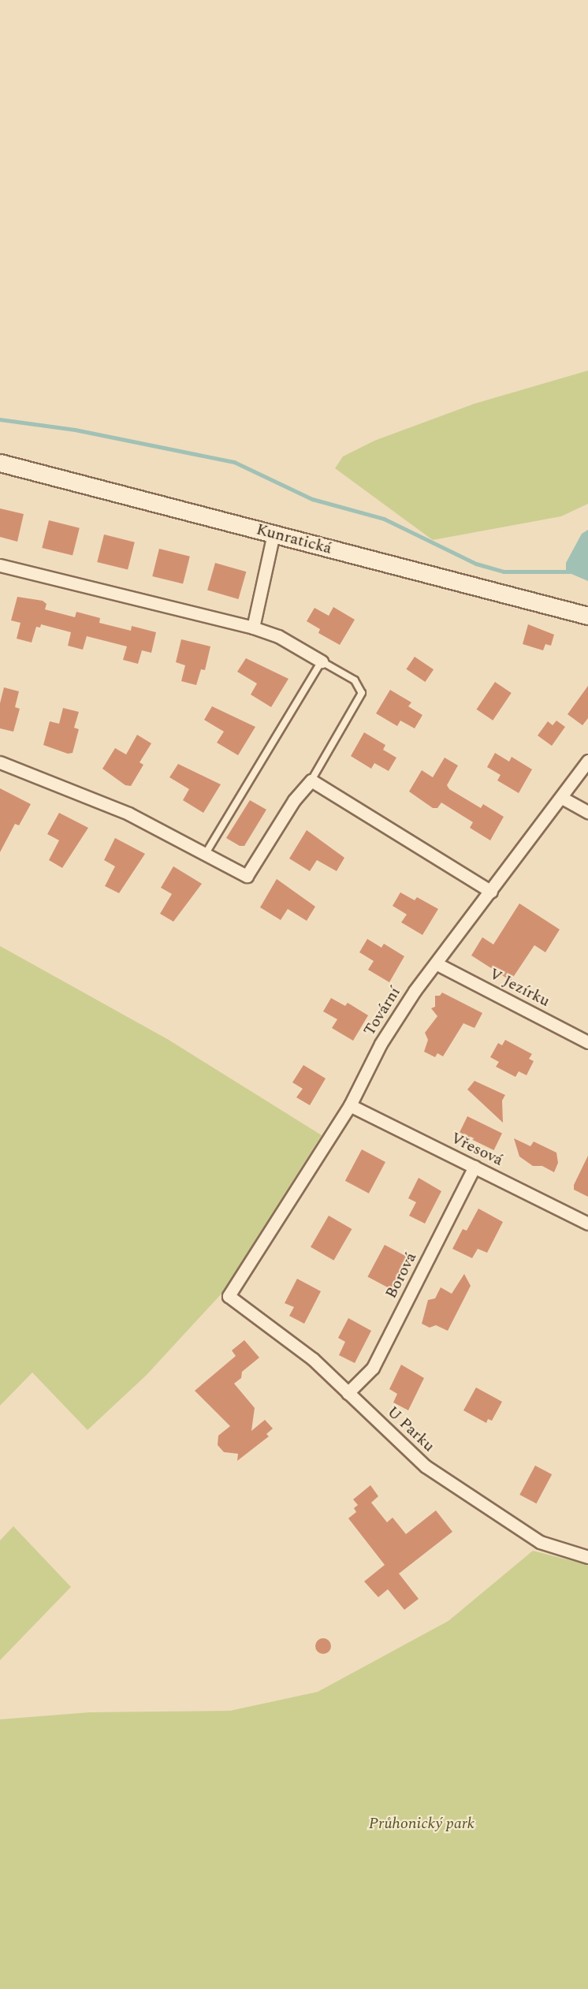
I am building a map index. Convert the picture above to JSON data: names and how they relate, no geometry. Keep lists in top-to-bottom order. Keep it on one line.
{"streets":{"street":["Kunratická","V Jezírku","Tovární","Vřesová","Borová","U Parku"]},"crossings":[["V Jezírku","Tovární"],["Tovární","Vřesová"],["Tovární","U Parku"],["Vřesová","Borová"],["Borová","U Parku"]],"parks":["Průhonický park"]}
